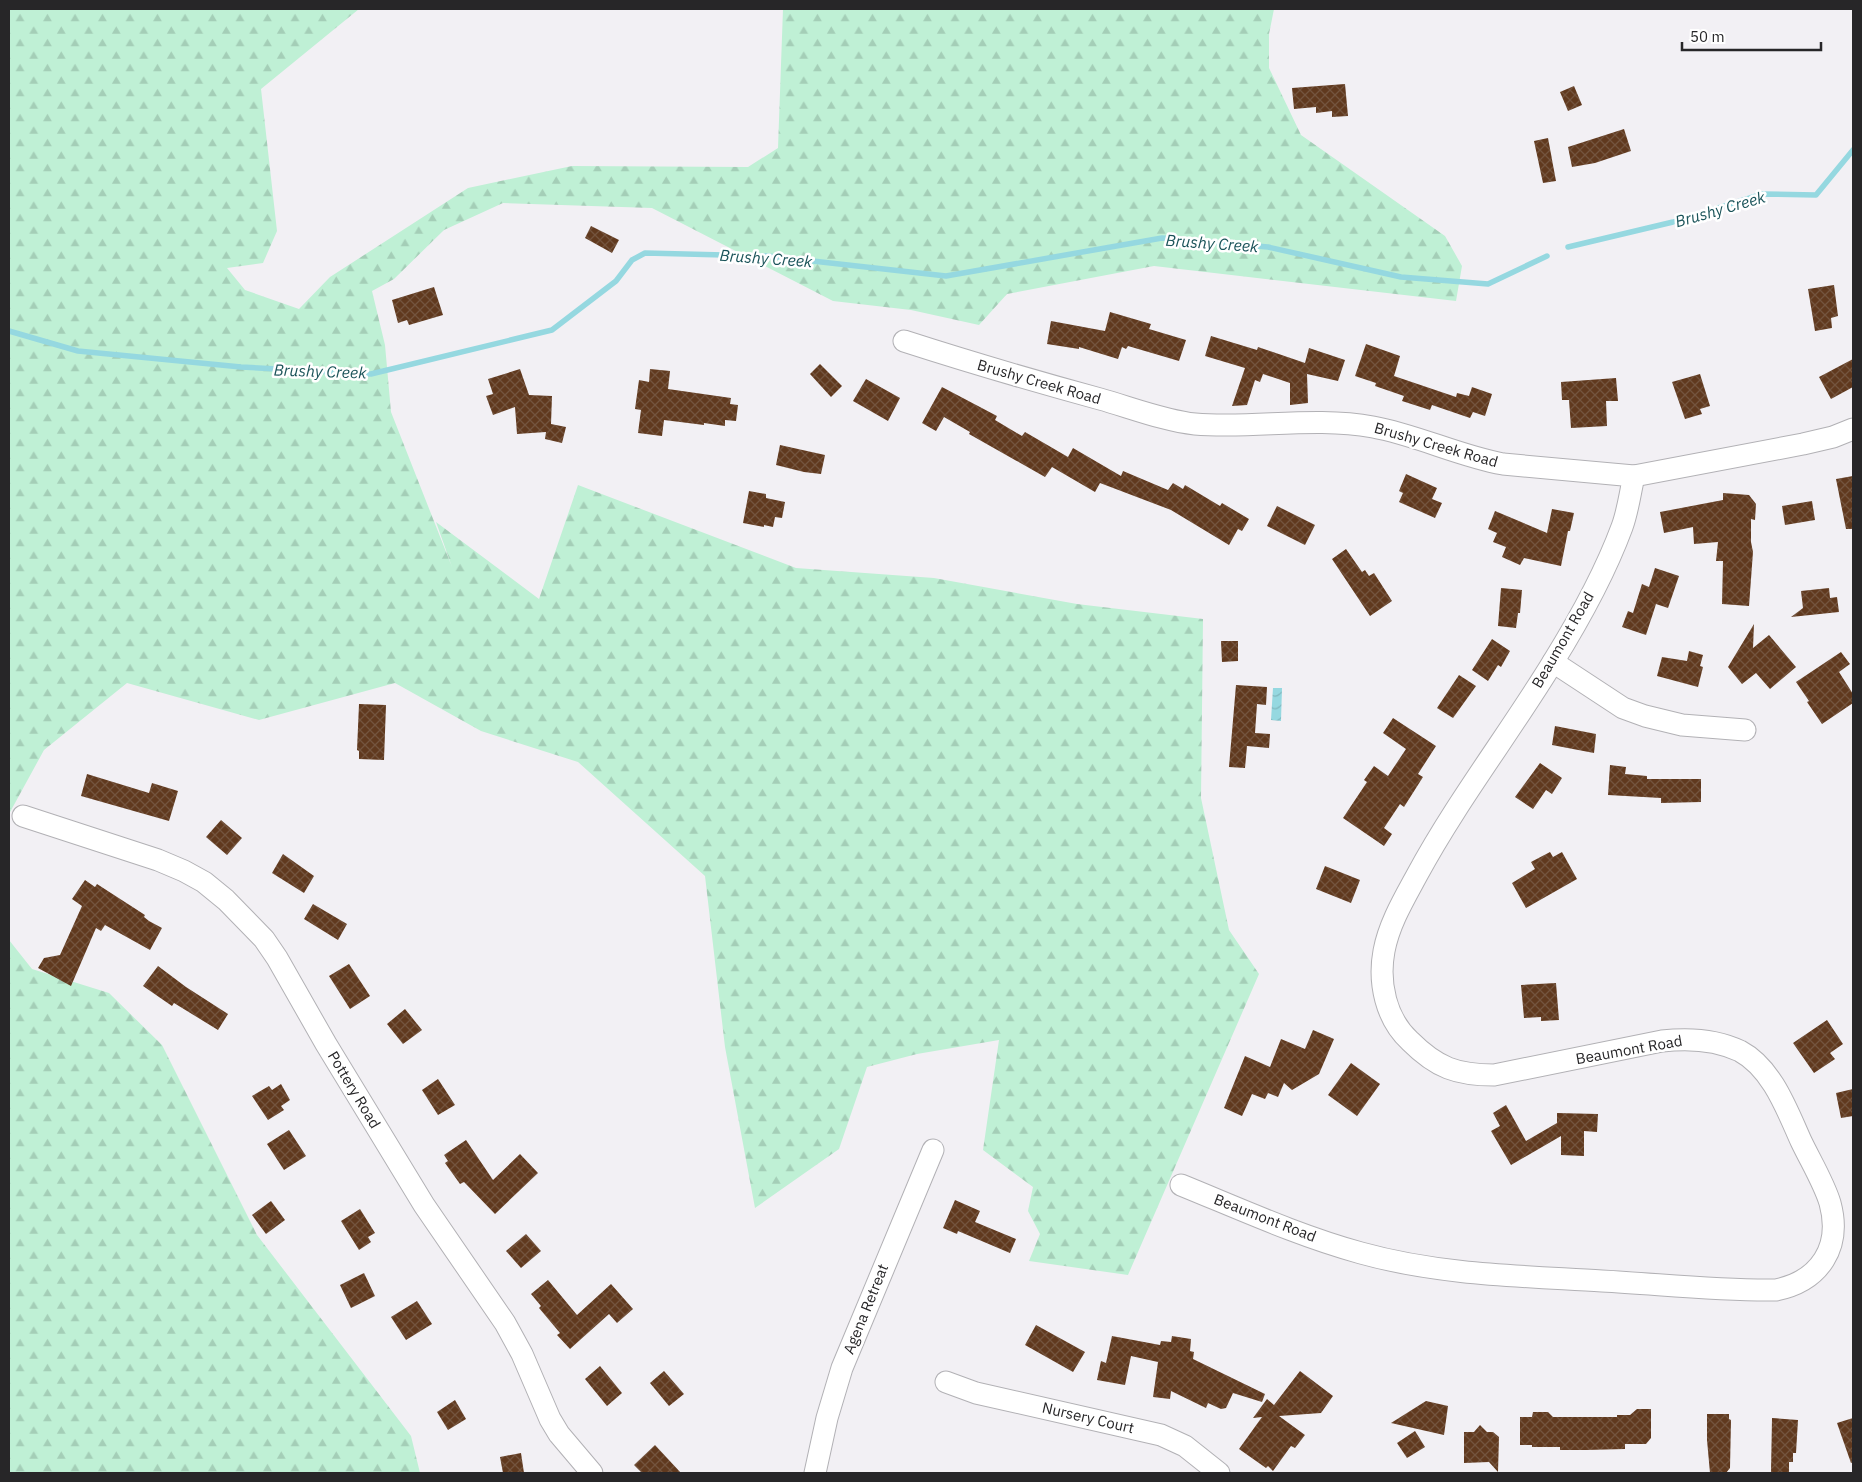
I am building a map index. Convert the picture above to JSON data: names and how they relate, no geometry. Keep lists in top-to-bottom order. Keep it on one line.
{"streets":{"street":["Brushy Creek Road","Beaumont Road","Pottery Road","Agena Retreat","Nursery Court"]},"crossings":[["Brushy Creek Road","Beaumont Road"]],"water":["Brushy Creek"],"scale_bar":"50 m"}
